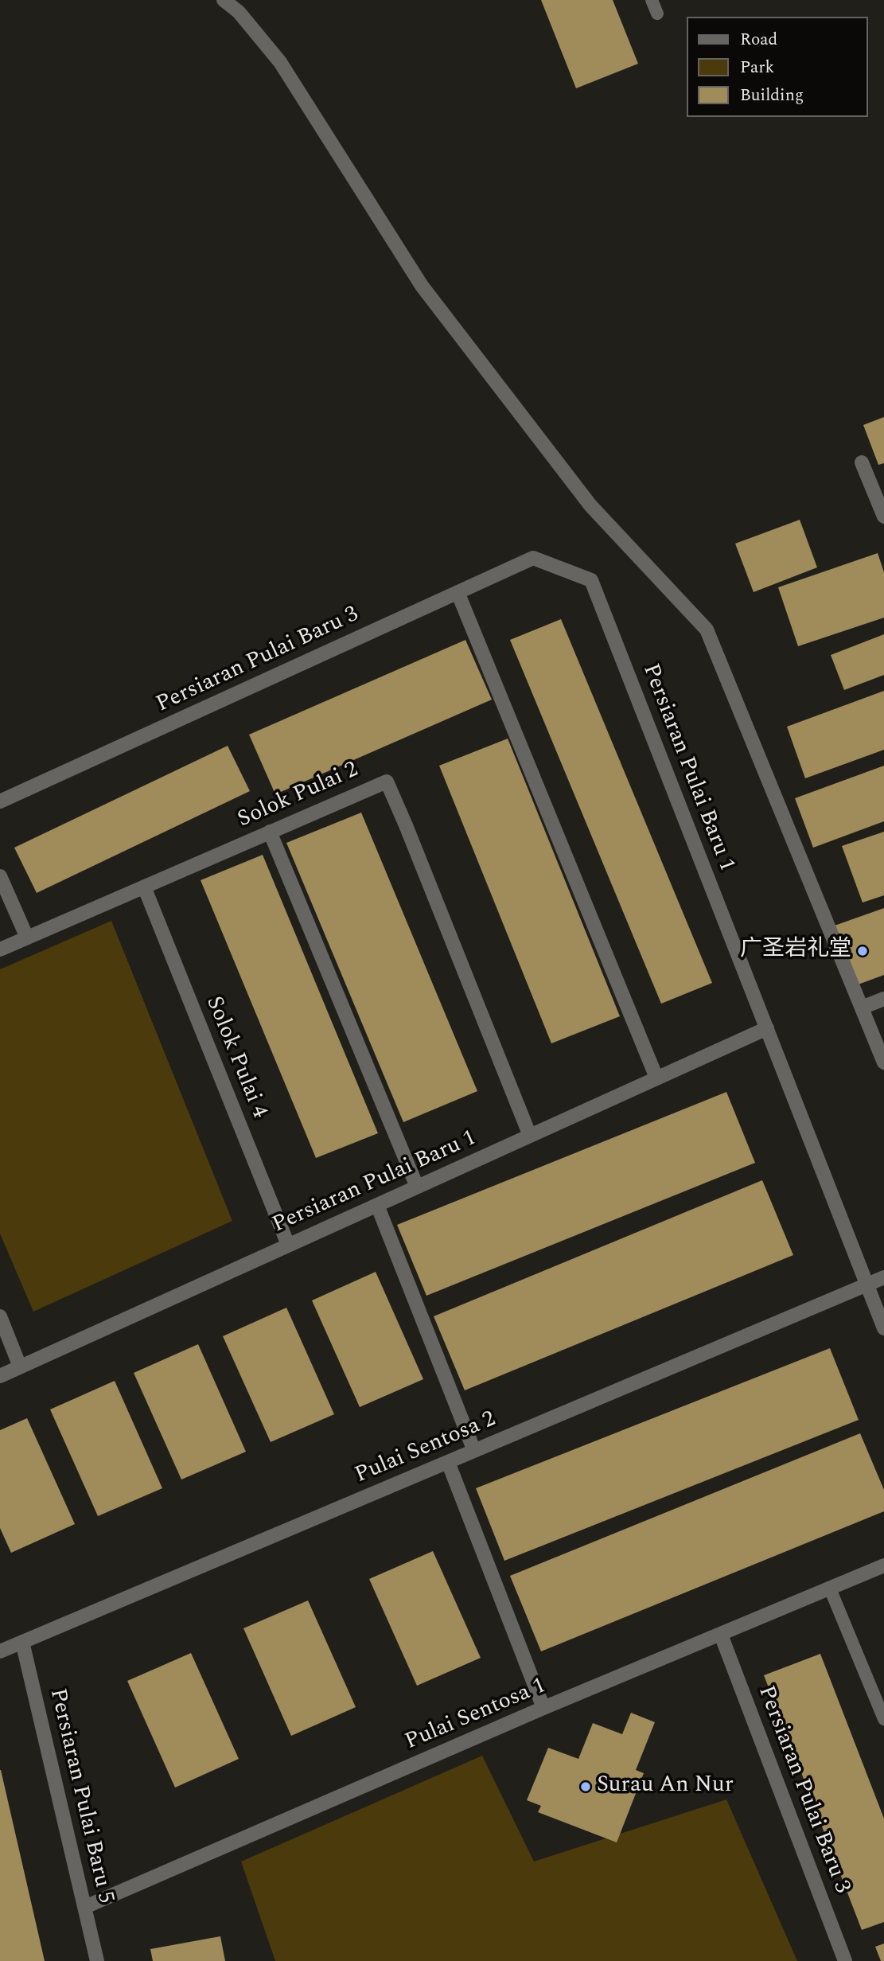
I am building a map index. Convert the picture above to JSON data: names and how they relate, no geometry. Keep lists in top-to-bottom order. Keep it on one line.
{"streets":{"street":["Persiaran Pulai Baru 3","Persiaran Pulai Baru 1","Solok Pulai 2","Solok Pulai 4","Pulai Sentosa 2","Pulai Sentosa 1","Persiaran Pulai Baru 5"]},"crossings":[["Persiaran Pulai Baru 3","Persiaran Pulai Baru 1"],["Persiaran Pulai Baru 3","Pulai Sentosa 1"],["Persiaran Pulai Baru 1","Solok Pulai 2"],["Persiaran Pulai Baru 1","Solok Pulai 4"],["Persiaran Pulai Baru 1","Pulai Sentosa 2"],["Solok Pulai 2","Solok Pulai 4"],["Pulai Sentosa 2","Persiaran Pulai Baru 5"],["Pulai Sentosa 1","Persiaran Pulai Baru 5"]],"places":["广圣岩礼堂","Surau An Nur"],"legend":["Road","Park","Building"]}
